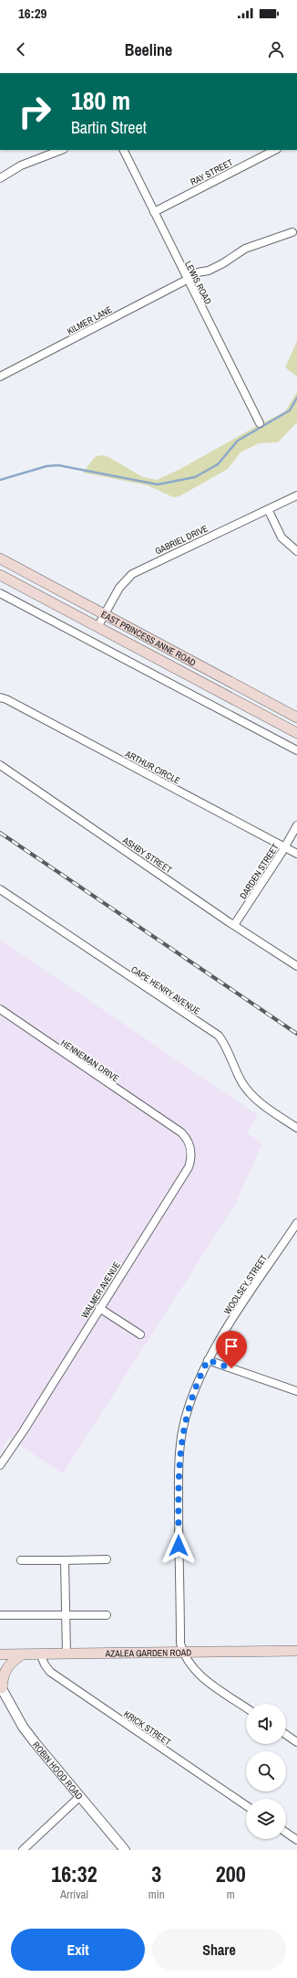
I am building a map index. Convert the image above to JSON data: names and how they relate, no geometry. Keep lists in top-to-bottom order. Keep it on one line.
{"streets":{"main road":["EAST PRINCESS ANNE ROAD","AZALEA GARDEN ROAD"],"street":["RAY STREET","LEWIS ROAD","KILMER LANE","GABRIEL DRIVE","ARTHUR CIRCLE","ASHBY STREET","DARDEN STREET","CAPE HENRY AVENUE","HENNEMAN DRIVE","WOOLSEY STREET","WALMER AVENUE","KRICK STREET","ROBIN HOOD ROAD"]},"crossings":[["RAY STREET","LEWIS ROAD"],["LEWIS ROAD","KILMER LANE"],["GABRIEL DRIVE","EAST PRINCESS ANNE ROAD"],["ARTHUR CIRCLE","DARDEN STREET"],["ASHBY STREET","DARDEN STREET"],["HENNEMAN DRIVE","WALMER AVENUE"],["WOOLSEY STREET","AZALEA GARDEN ROAD"],["AZALEA GARDEN ROAD","KRICK STREET"]],"page":{"status":"16:29","header":"Beeline","turn":["180 m","Bartin Street"],"eta":["16:32","Arrival","3","min","200","m"],"buttons":["Exit","Share"]}}
